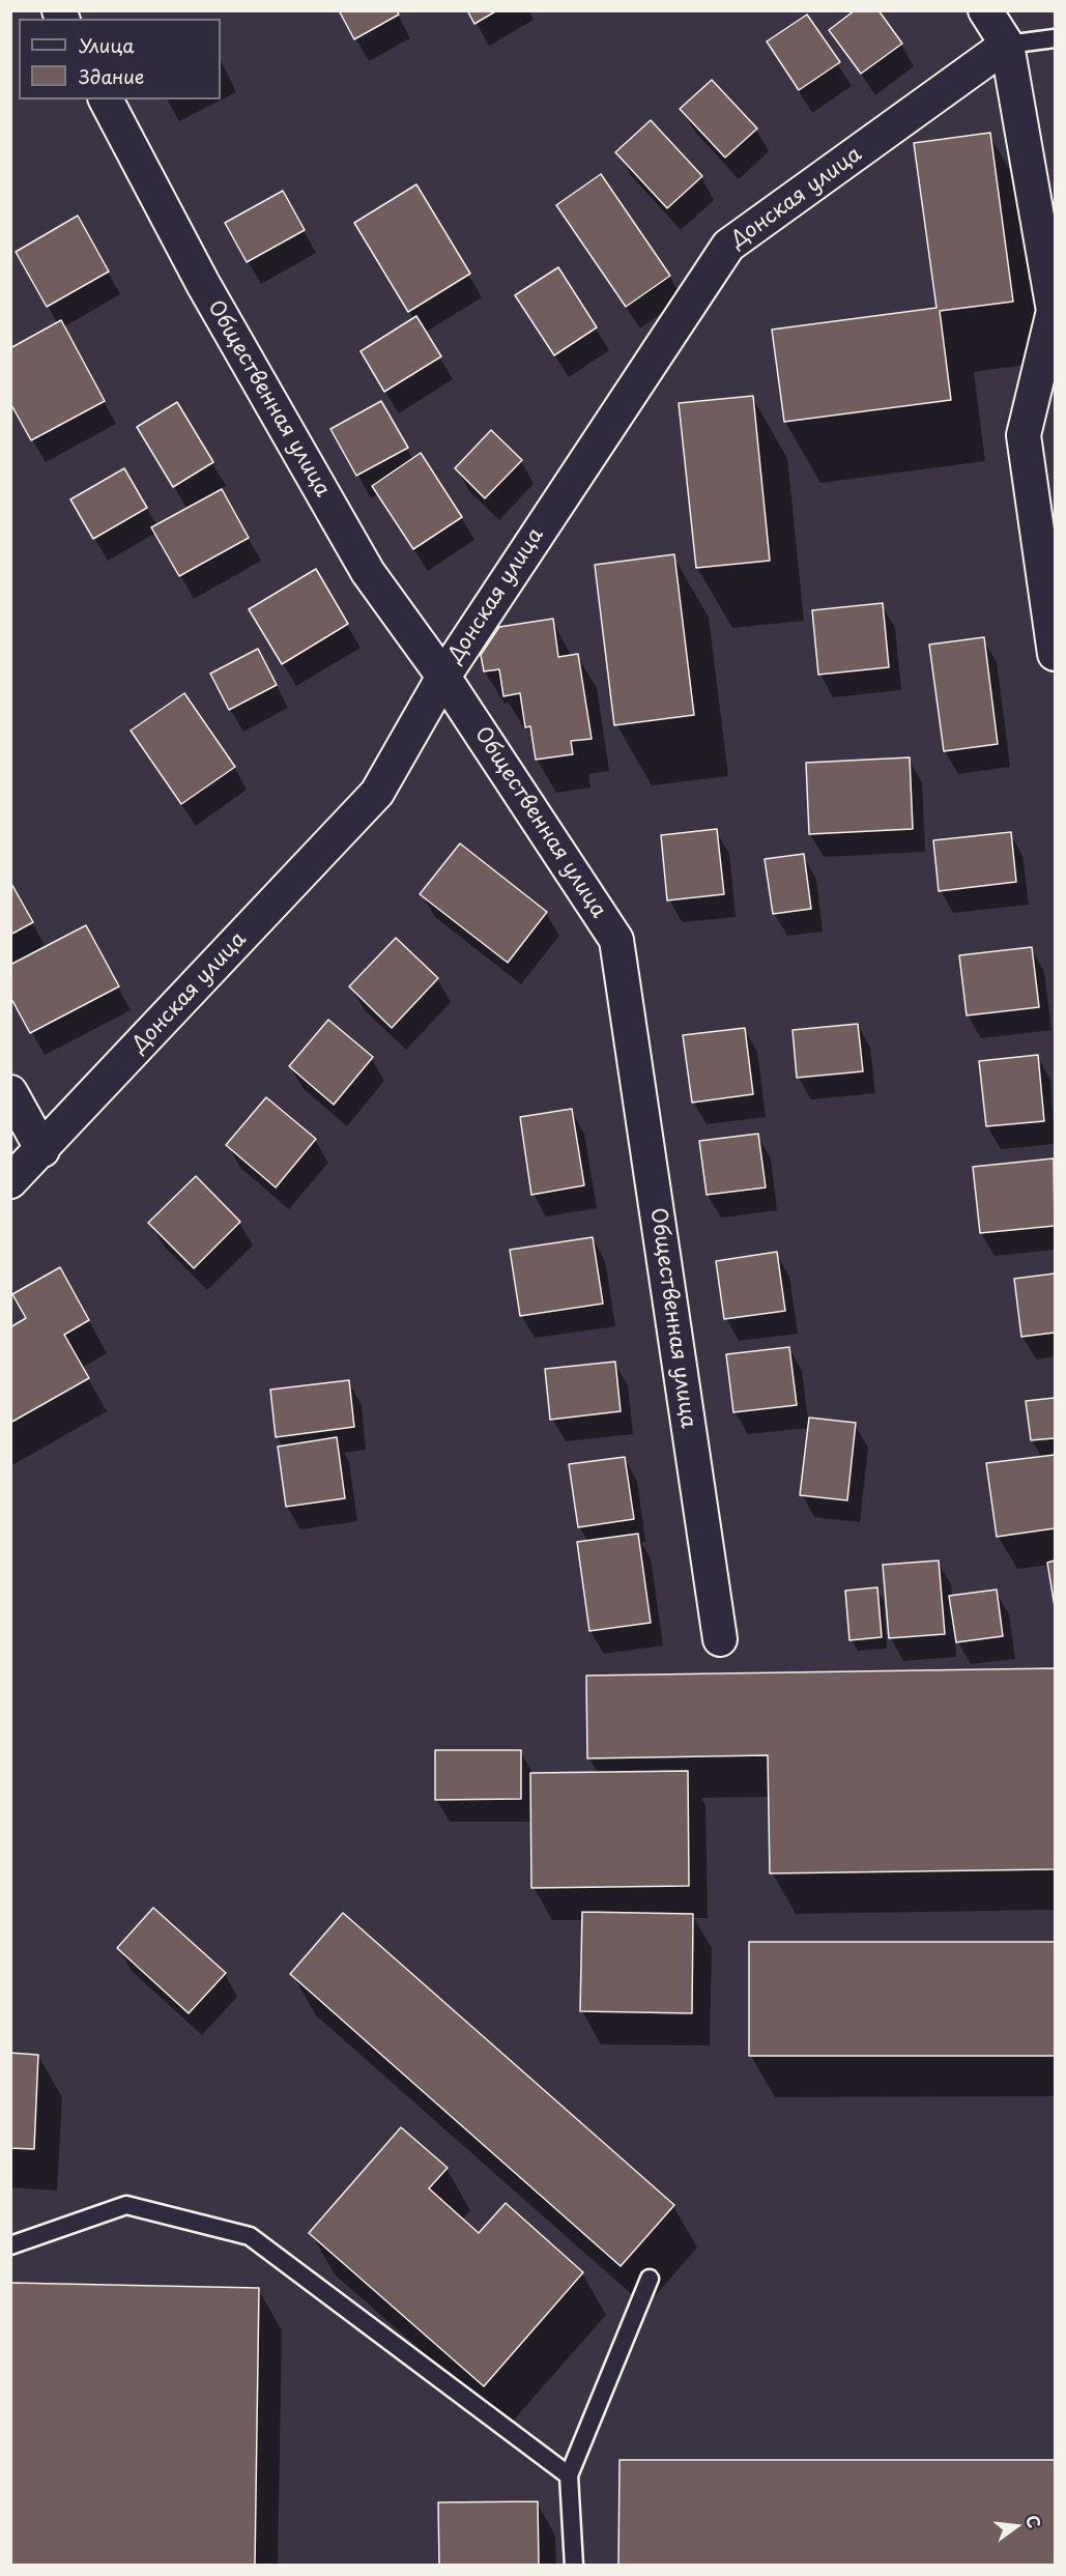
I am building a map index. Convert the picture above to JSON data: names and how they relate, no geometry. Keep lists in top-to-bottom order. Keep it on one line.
{"streets":{"street":["Донская улица","Общественная улица"]},"crossings":[["Донская улица","Общественная улица"]],"legend":["Улица","Здание"],"north":"right"}
